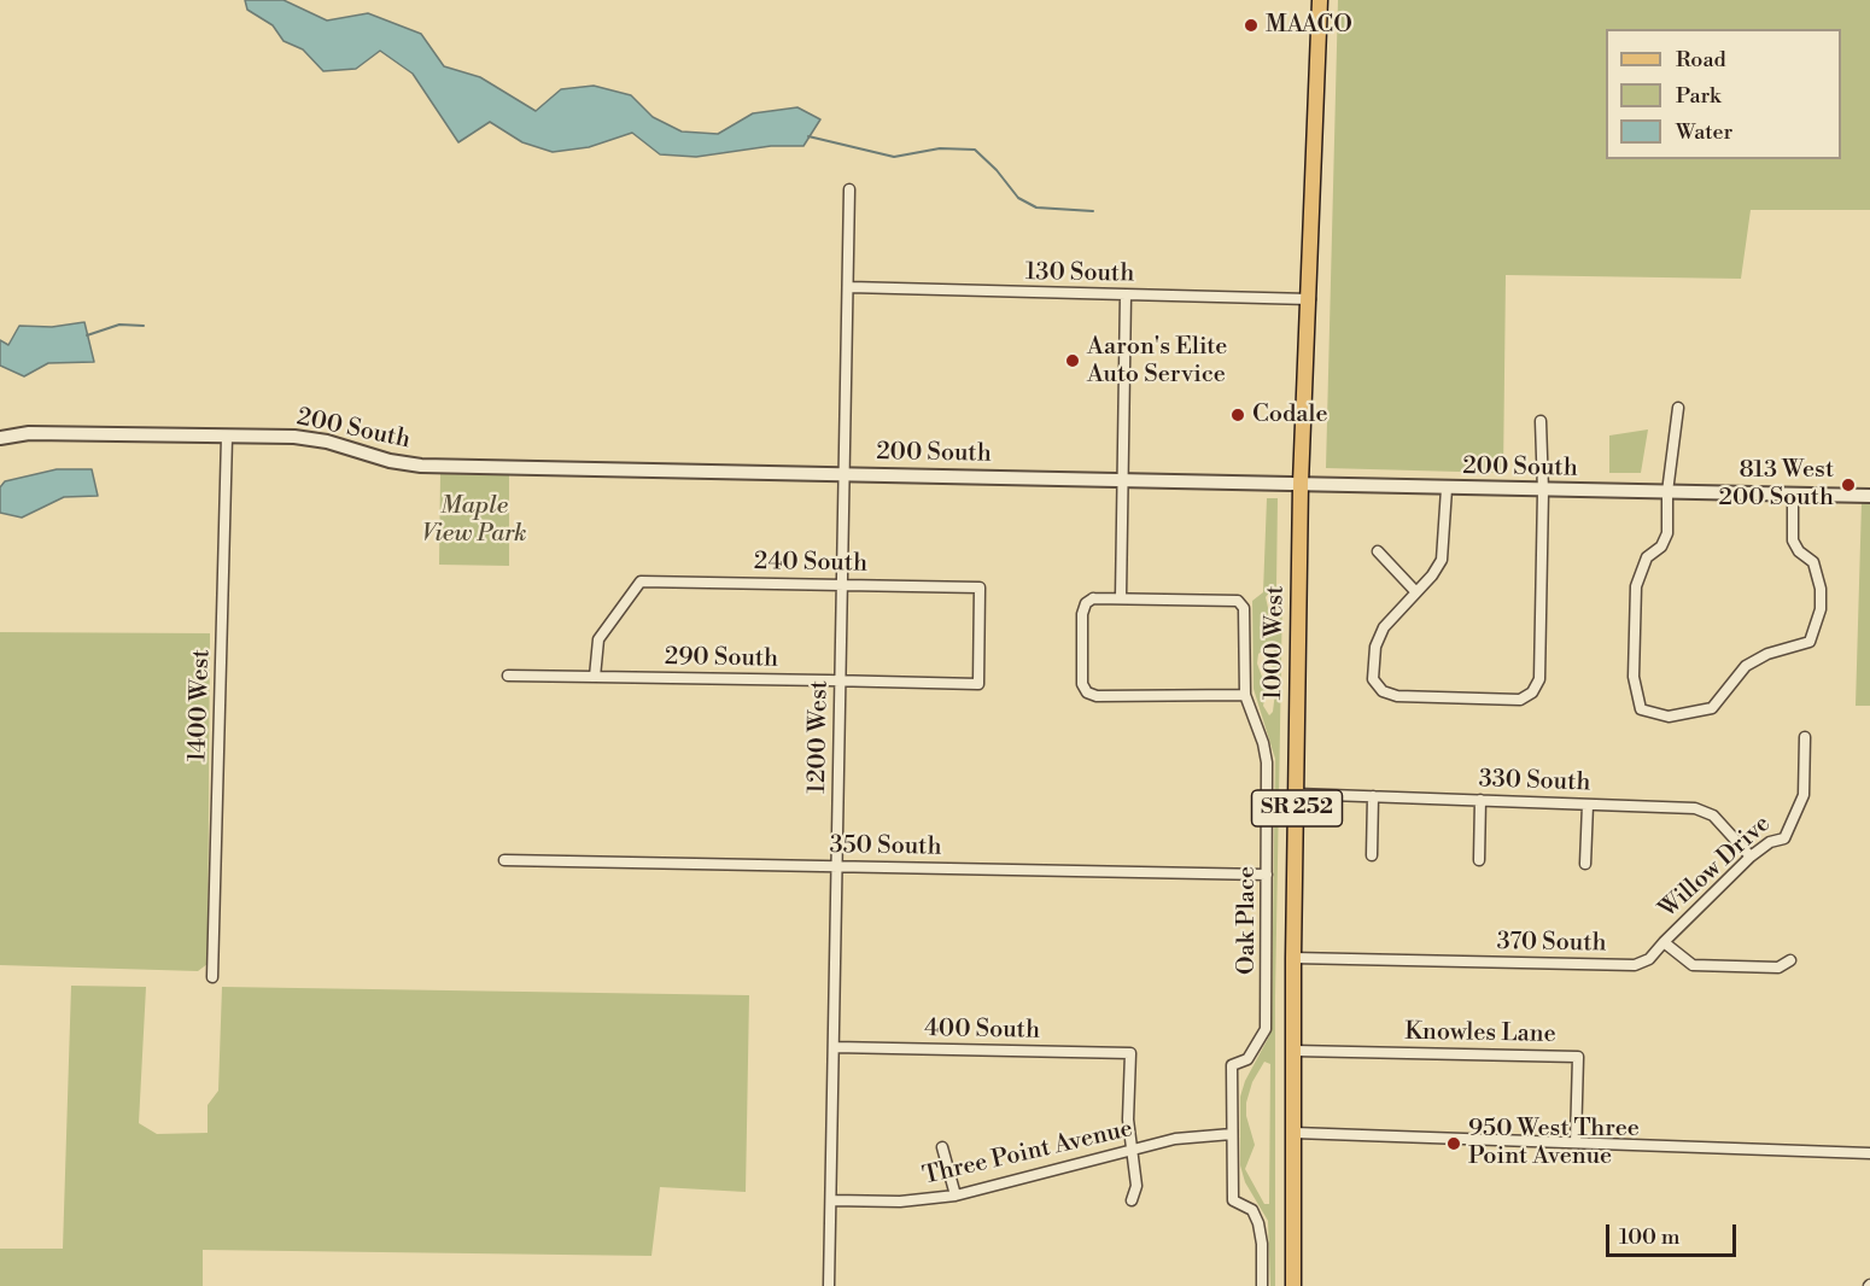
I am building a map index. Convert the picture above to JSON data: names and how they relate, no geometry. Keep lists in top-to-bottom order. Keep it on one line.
{"streets":{"main road":["1000 West","SR 252"],"street":["130 South","200 South","240 South","290 South","1400 West","1200 West","330 South","350 South","Willow Drive","Oak Place","370 South","400 South","Knowles Lane","Three Point Avenue"]},"crossings":[["130 South","1000 West"],["130 South","1200 West"],["200 South","1000 West"],["200 South","1400 West"],["200 South","1200 West"],["240 South","290 South"],["240 South","1200 West"],["1000 West","330 South"],["1000 West","370 South"],["1000 West","Knowles Lane"],["290 South","1200 West"],["1200 West","350 South"],["1200 West","400 South"],["1200 West","Three Point Avenue"],["330 South","Willow Drive"],["350 South","Oak Place"],["Willow Drive","370 South"],["Oak Place","Three Point Avenue"],["400 South","Three Point Avenue"]],"parks":["Maple View Park"],"places":["MAACO","Aaron's Elite Auto Service","Codale","813 West 200 South","950 West Three Point Avenue"],"legend":["Road","Park","Water"],"scale_bar":"100 m"}
